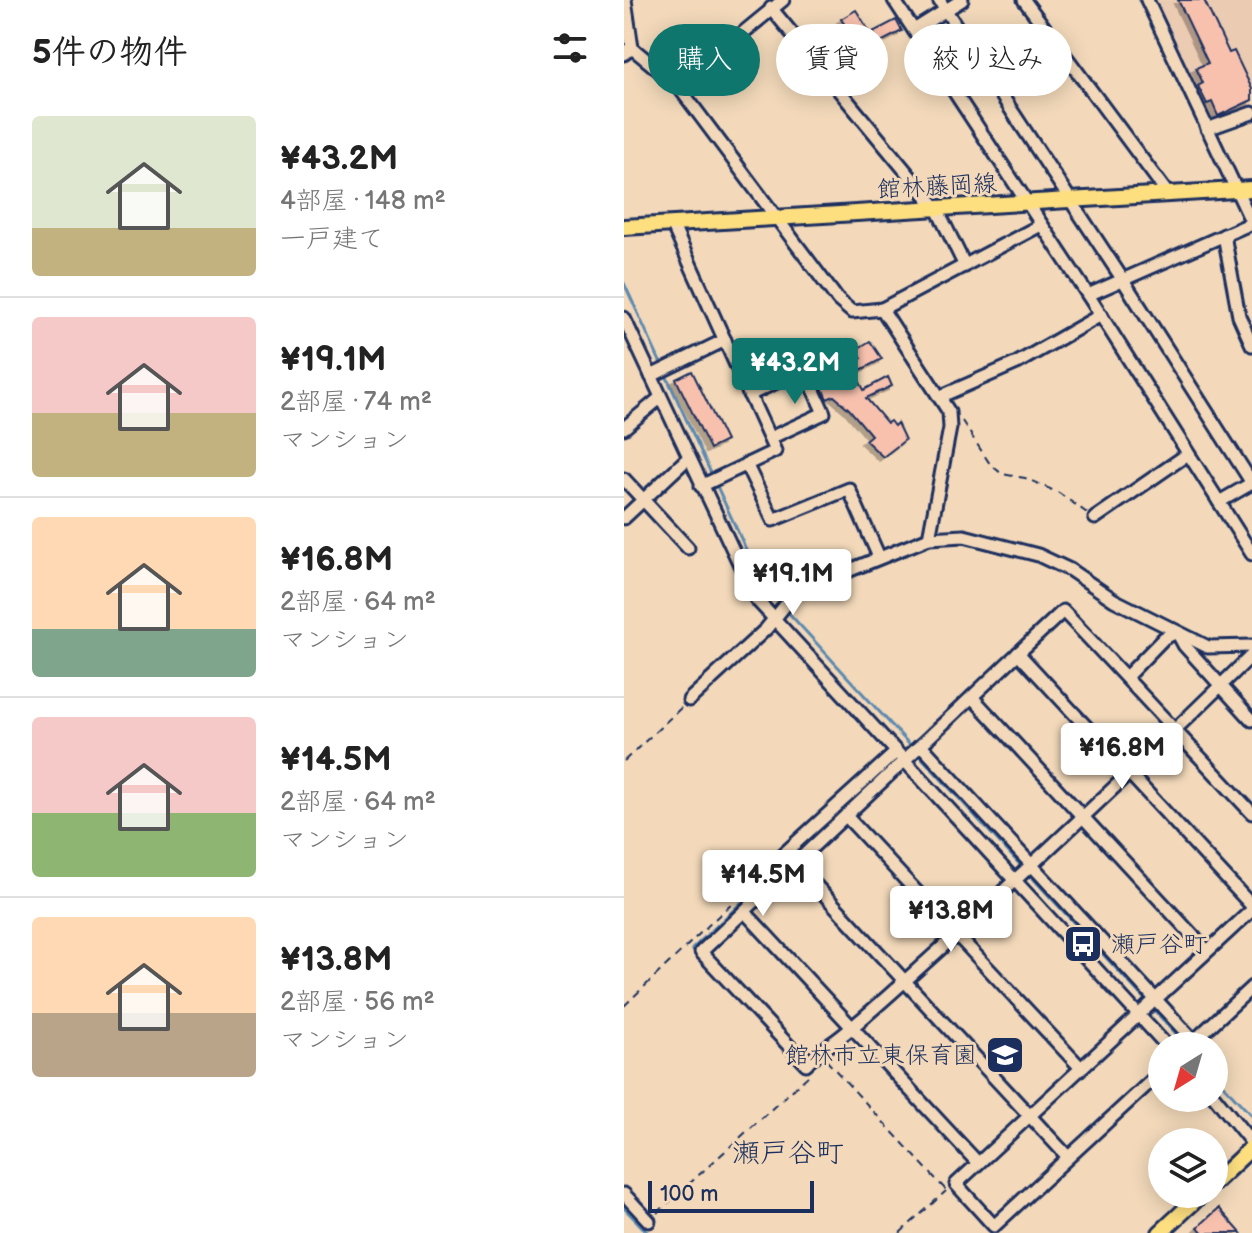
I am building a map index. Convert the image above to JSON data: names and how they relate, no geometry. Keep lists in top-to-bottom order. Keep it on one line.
{"streets":{"main road":["館林藤岡線"]},"districts":["瀬戸谷町"],"places":{"bus stop":["瀬戸谷町"],"school or university":["館林市立東保育園"]},"scale_bar":"100 m","north":"bottom left","page":{"heading":"5件の物件","chip":["購入","賃貸","絞り込み"],"list":[{"name":"¥43.2M","note":"4部屋 · 148 m² · 一戸建て"},{"name":"¥19.1M","note":"2部屋 · 74 m² · マンション"},{"name":"¥16.8M","note":"2部屋 · 64 m² · マンション"},{"name":"¥14.5M","note":"2部屋 · 64 m² · マンション"},{"name":"¥13.8M","note":"2部屋 · 56 m² · マンション"}],"price":["¥43.2M","¥19.1M","¥16.8M","¥14.5M","¥13.8M"],"scale":"100 m"}}
